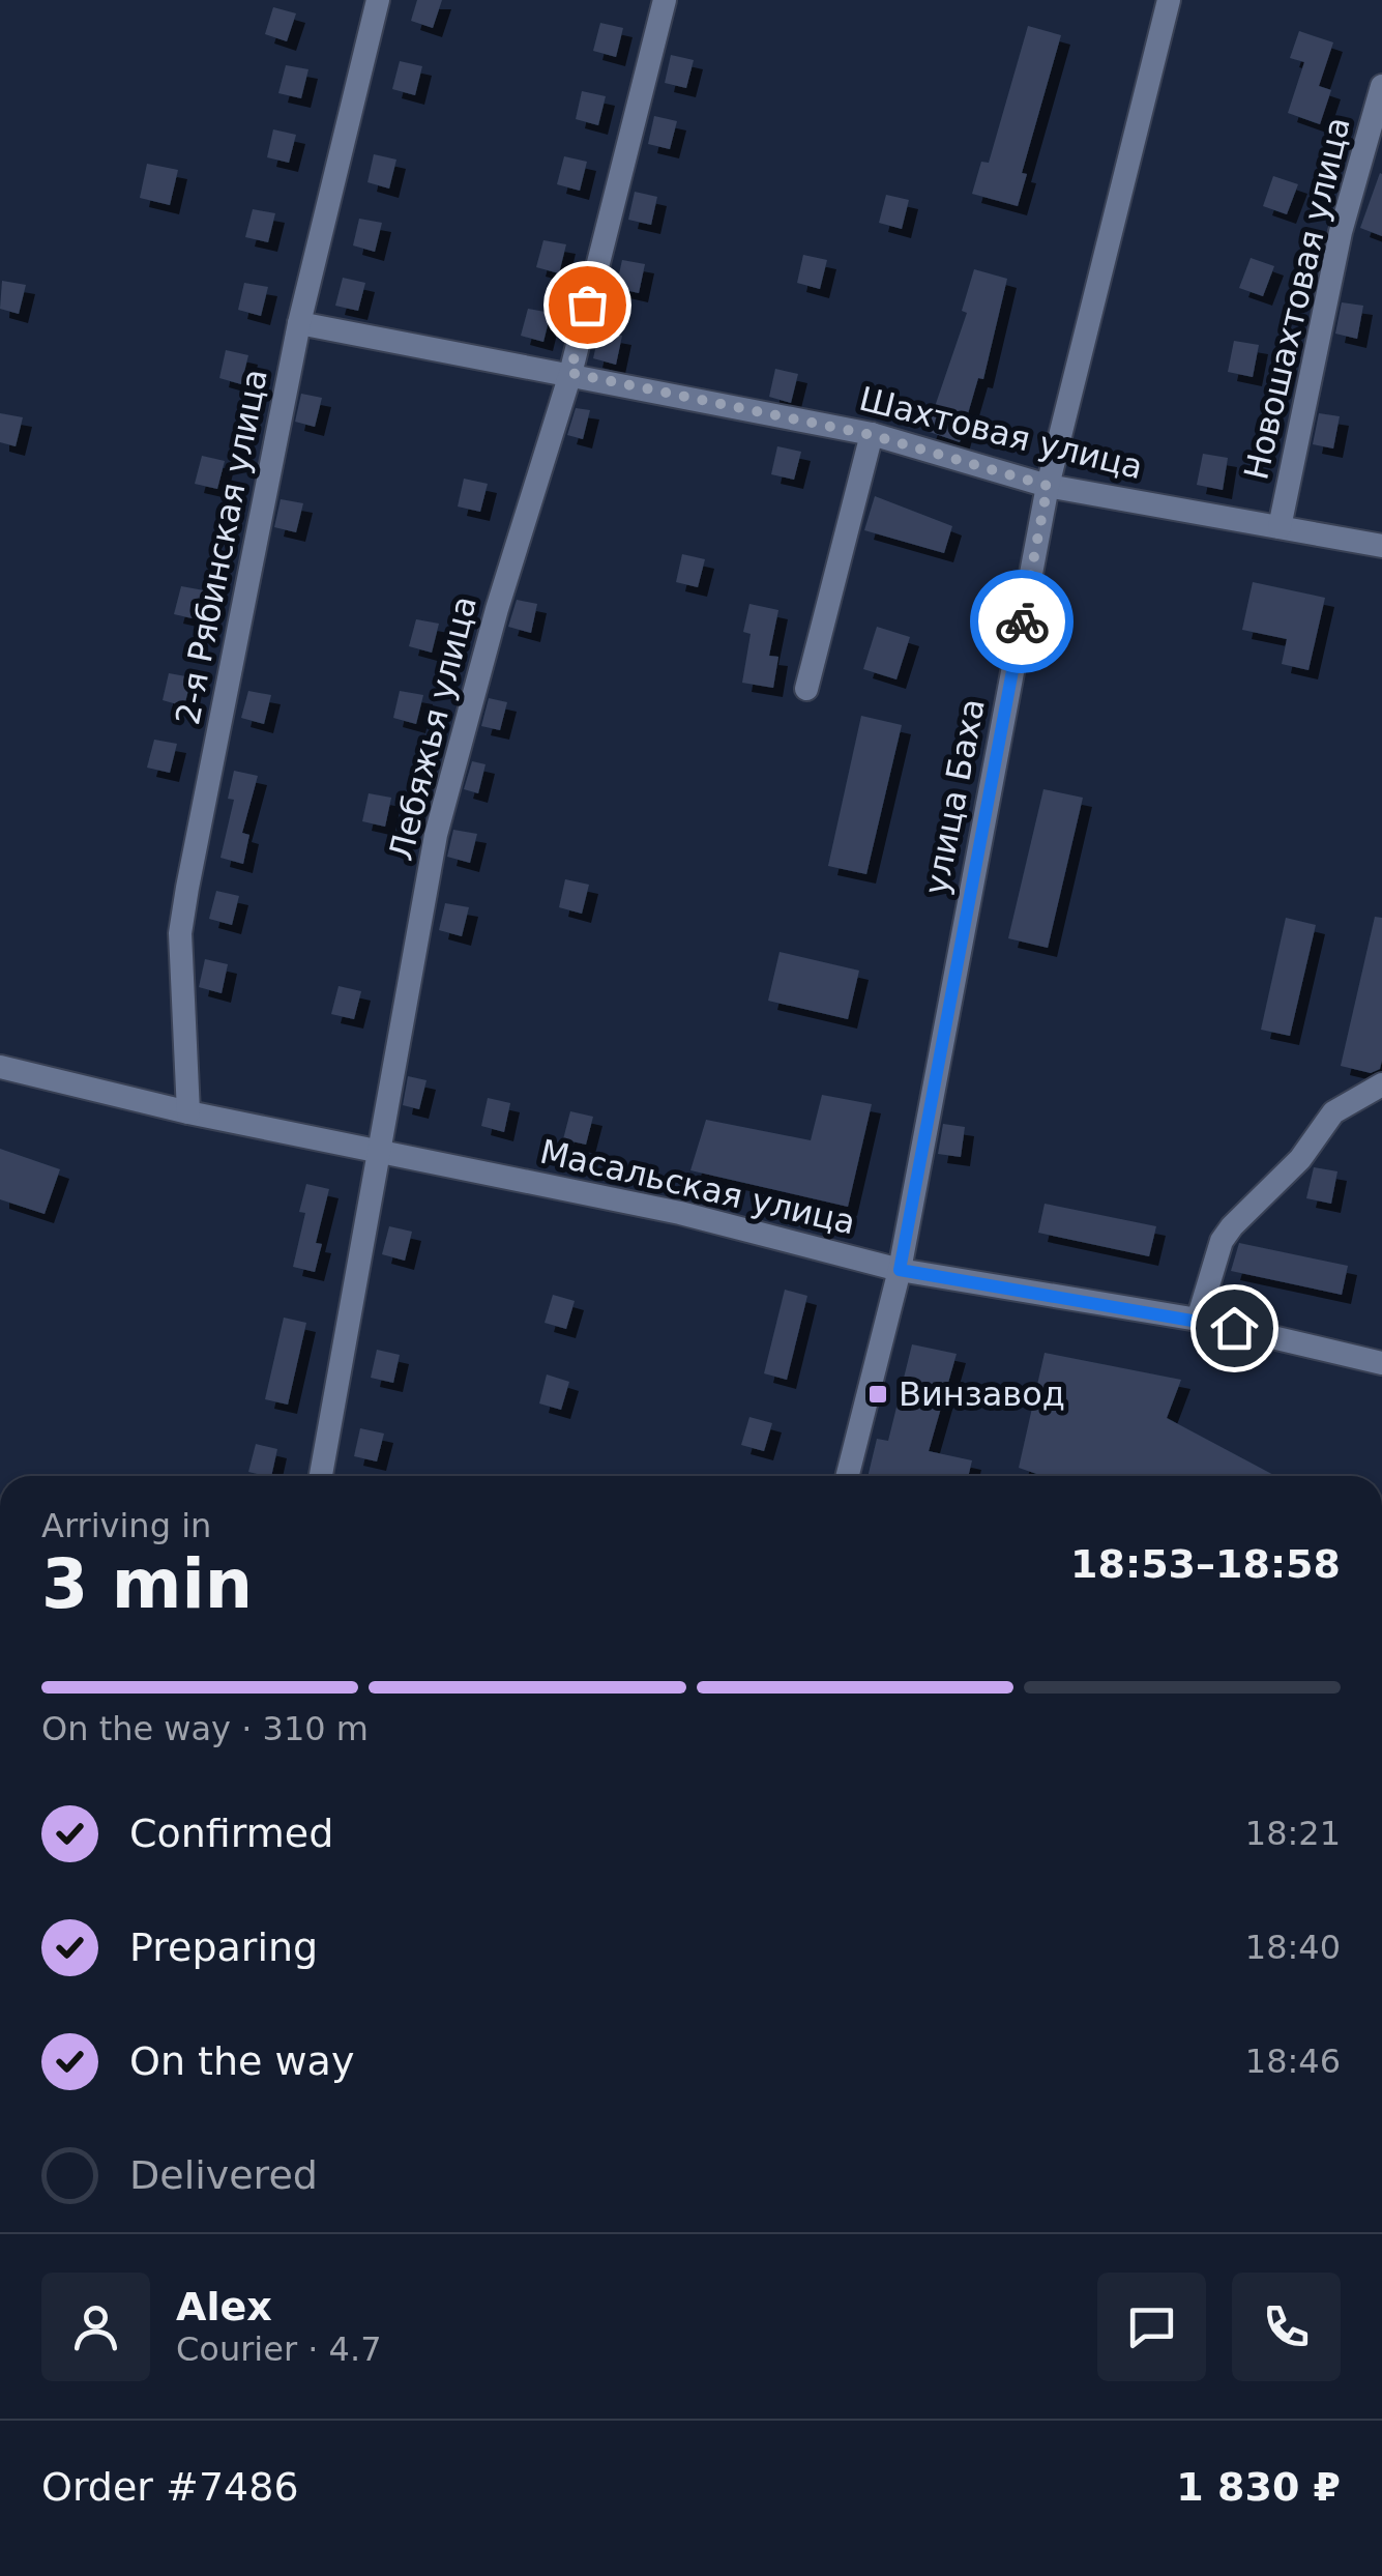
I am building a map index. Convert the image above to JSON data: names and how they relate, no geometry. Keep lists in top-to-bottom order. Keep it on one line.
{"streets":{"street":["Новошахтовая улица","Шахтовая улица","2-я Рябинская улица","Лебяжья улица","улица Баха","Масальская улица"]},"crossings":[["Новошахтовая улица","Шахтовая улица"],["Шахтовая улица","2-я Рябинская улица"],["Шахтовая улица","Лебяжья улица"],["Шахтовая улица","улица Баха"],["2-я Рябинская улица","Масальская улица"],["Лебяжья улица","Масальская улица"],["улица Баха","Масальская улица"]],"places":{"transit":["Винзавод"]},"page":{"heading":["3 min","Arriving in","18:53–18:58"],"panel":["Alex","Courier · 4.7","Order #7486","1 830 ₽"],"bar":"On the way · 310 m","list":[["Confirmed","18:21"],["Preparing","18:40"],["On the way","18:46"],"Delivered"]}}
